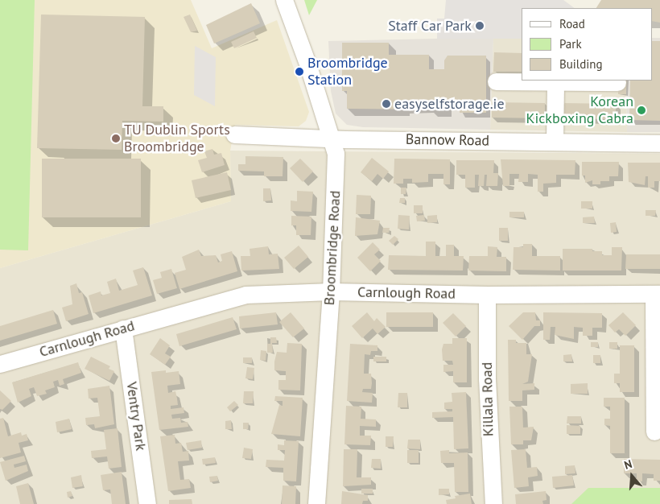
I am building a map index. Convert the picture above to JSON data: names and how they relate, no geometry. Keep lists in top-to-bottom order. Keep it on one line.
{"streets":{"street":["Bannow Road","Broombridge Road","Carnlough Road","Killala Road","Ventry Park"]},"crossings":[["Bannow Road","Broombridge Road"],["Broombridge Road","Carnlough Road"],["Carnlough Road","Killala Road"],["Carnlough Road","Ventry Park"]],"places":["Staff Car Park","Broombridge Station","easyselfstorage.ie","Korean Kickboxing Cabra","TU Dublin Sports Broombridge"],"legend":["Road","Park","Building"],"north":"top"}
